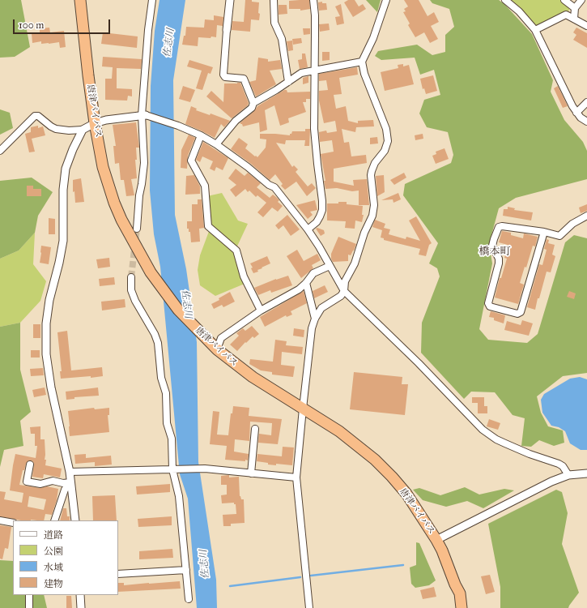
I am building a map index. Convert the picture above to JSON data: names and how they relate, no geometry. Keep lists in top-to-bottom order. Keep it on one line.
{"streets":{"highway":["唐津バイパス"]},"districts":["橋本町"],"water":["佐志川"],"legend":["道路","公園","水域","建物"],"scale_bar":"100 m"}
